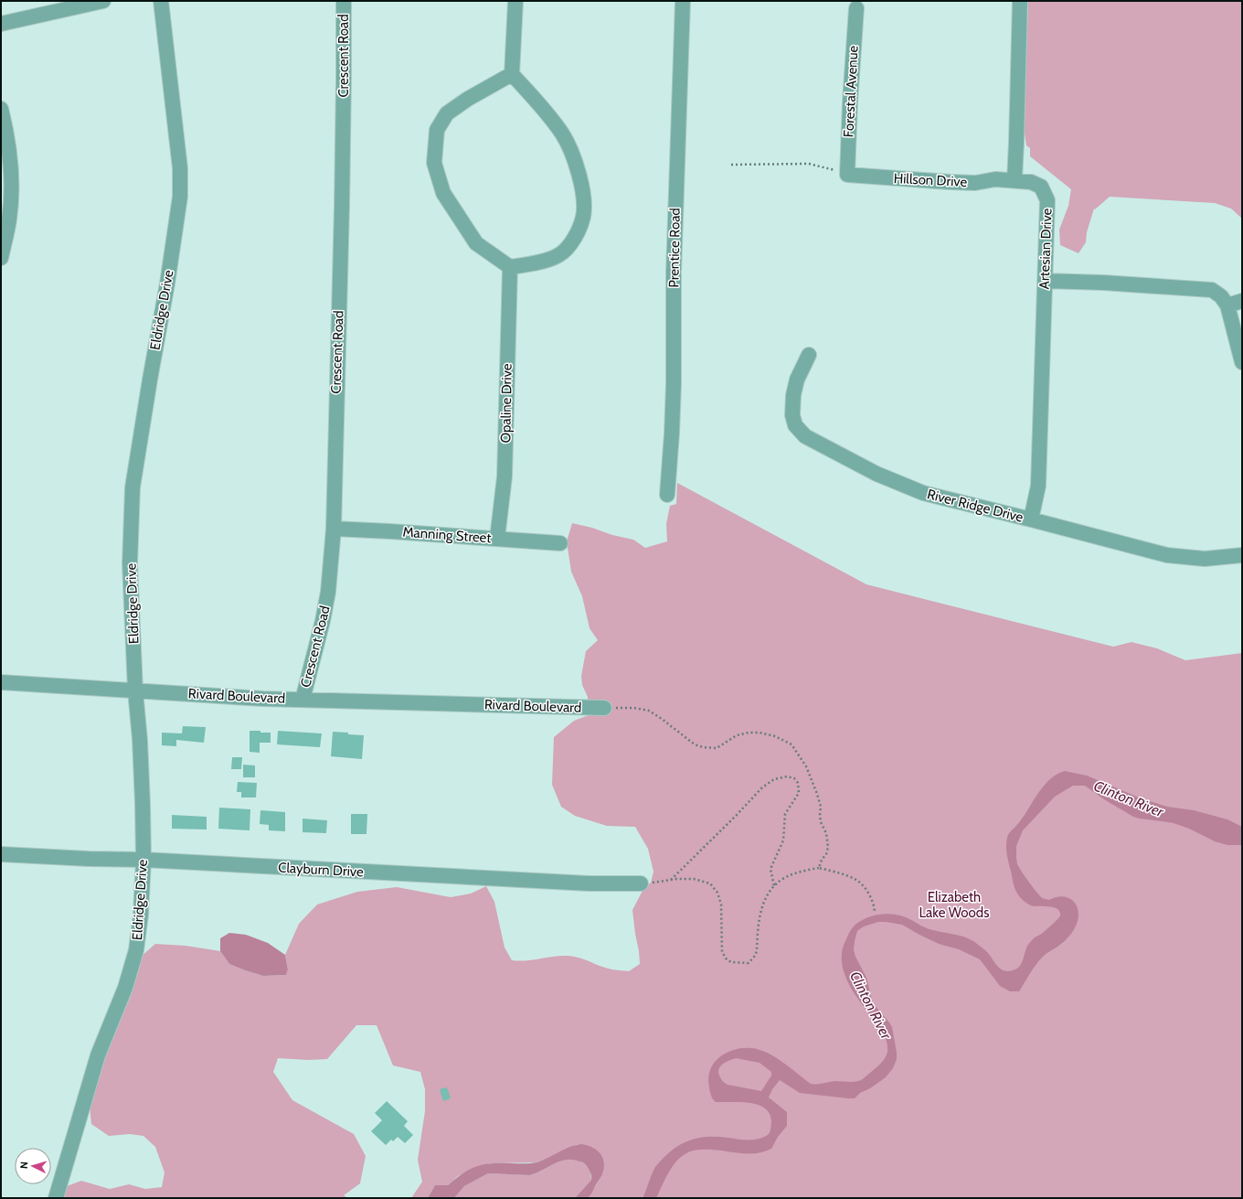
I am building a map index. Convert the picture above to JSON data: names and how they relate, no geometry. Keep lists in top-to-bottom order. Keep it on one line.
{"streets":{"street":["Crescent Road","Forestal Avenue","Hillson Drive","Prentice Road","Artesian Drive","Eldridge Drive","Opaline Drive","River Ridge Drive","Manning Street","Rivard Boulevard","Clayburn Drive"]},"crossings":[["Crescent Road","Manning Street"],["Crescent Road","Rivard Boulevard"],["Forestal Avenue","Hillson Drive"],["Hillson Drive","Artesian Drive"],["Artesian Drive","River Ridge Drive"],["Eldridge Drive","Rivard Boulevard"],["Eldridge Drive","Clayburn Drive"],["Opaline Drive","Manning Street"]],"water":["Clinton River"],"parks":["Elizabeth Lake Woods"],"north":"left"}
